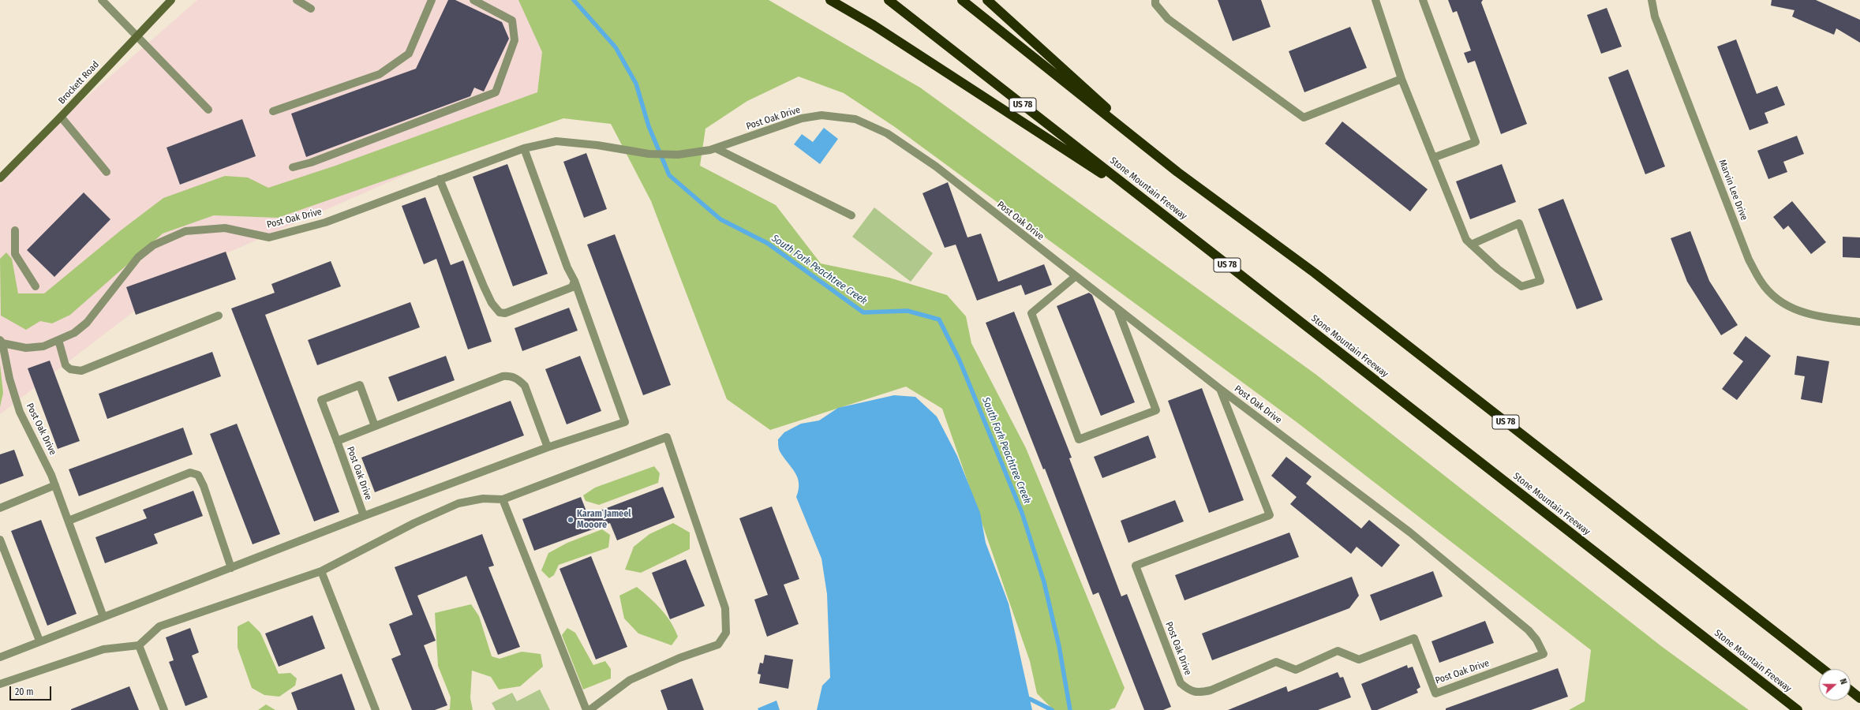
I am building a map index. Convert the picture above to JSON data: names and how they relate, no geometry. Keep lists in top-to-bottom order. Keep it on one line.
{"streets":{"highway":["US 78","Stone Mountain Freeway"],"street":["Brockett Road","Post Oak Drive","Marvin Lee Drive"]},"water":["South Fork Peachtree Creek"],"places":["Karam Jameel Mooore"],"scale_bar":"20 m","north":"right"}
